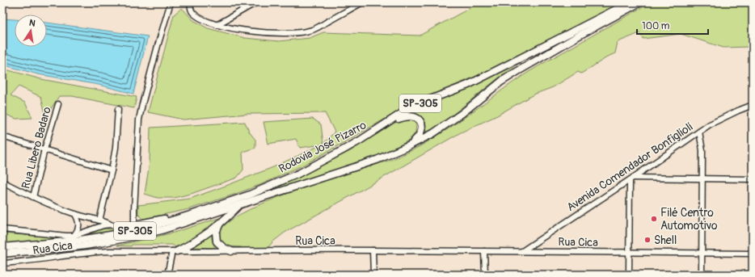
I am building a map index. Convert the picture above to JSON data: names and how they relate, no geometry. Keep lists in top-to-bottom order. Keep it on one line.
{"streets":{"main road":["SP-305","Rodovia José Pizarro"],"street":["Rua Libero Badaro","Avenida Comendador Bonfiglioli","Rua Cica"]},"crossings":[["Avenida Comendador Bonfiglioli","Rua Cica"]],"places":["Filé Centro Automotivo","Shell"],"scale_bar":"100 m","north":"top"}
